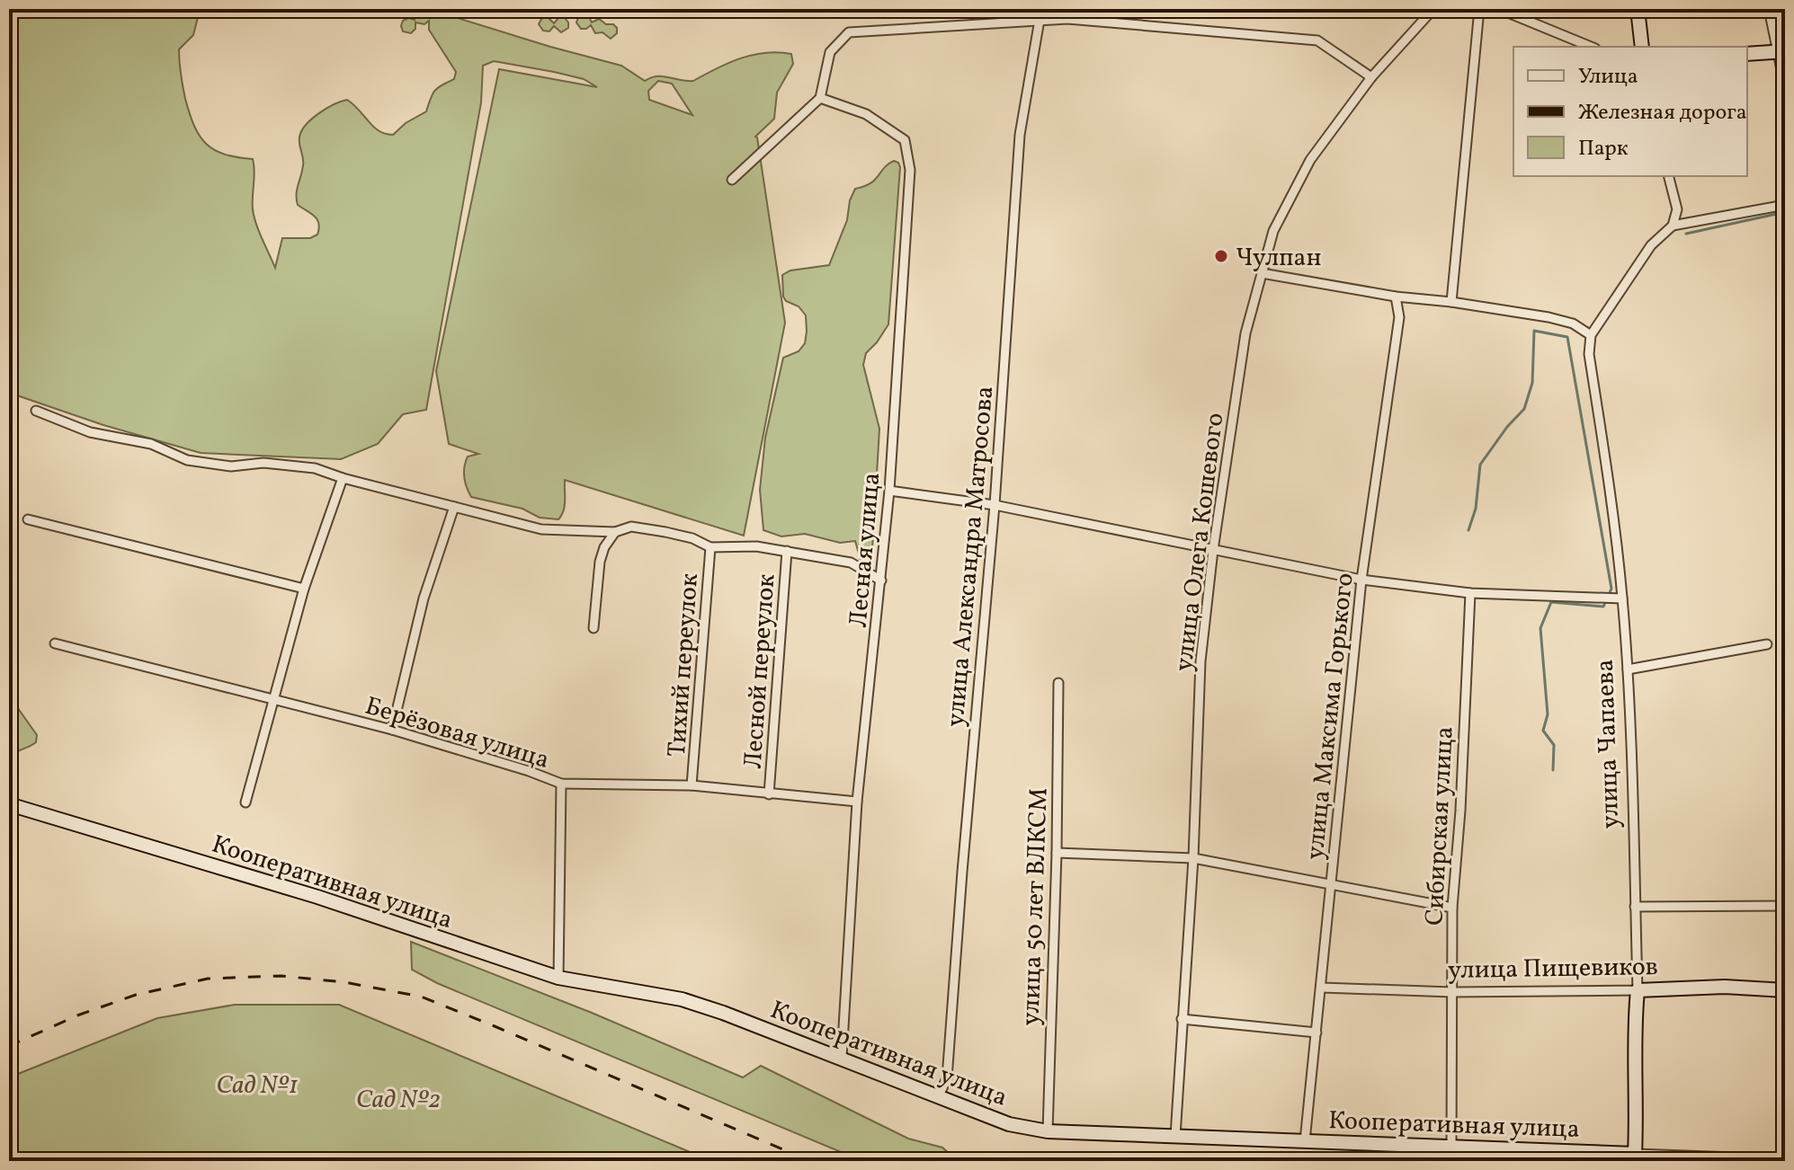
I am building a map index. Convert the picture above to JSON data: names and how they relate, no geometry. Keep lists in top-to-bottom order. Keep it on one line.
{"streets":{"main road":["улица Чапаева","Кооперативная улица","улица Пищевиков"],"street":["улица Олега Кошевого","Лесная улица","улица Александра Матросова","Тихий переулок","Лесной переулок","улица Максима Горького","Берёзовая улица","Сибирская улица","улица 50 лет ВЛКСМ"]},"crossings":[["улица Олега Кошевого","Кооперативная улица"],["Лесная улица","Берёзовая улица"],["Лесная улица","Кооперативная улица"],["улица Александра Матросова","Кооперативная улица"],["Тихий переулок","Берёзовая улица"],["Лесной переулок","Берёзовая улица"],["улица Максима Горького","Кооперативная улица"],["улица Максима Горького","улица Пищевиков"],["улица Чапаева","Кооперативная улица"],["улица Чапаева","улица Пищевиков"],["Сибирская улица","Кооперативная улица"],["Сибирская улица","улица Пищевиков"],["Кооперативная улица","улица 50 лет ВЛКСМ"]],"parks":["Сад №1","Сад №2"],"places":["Чулпан"],"legend":["Улица","Железная дорога","Парк"]}
